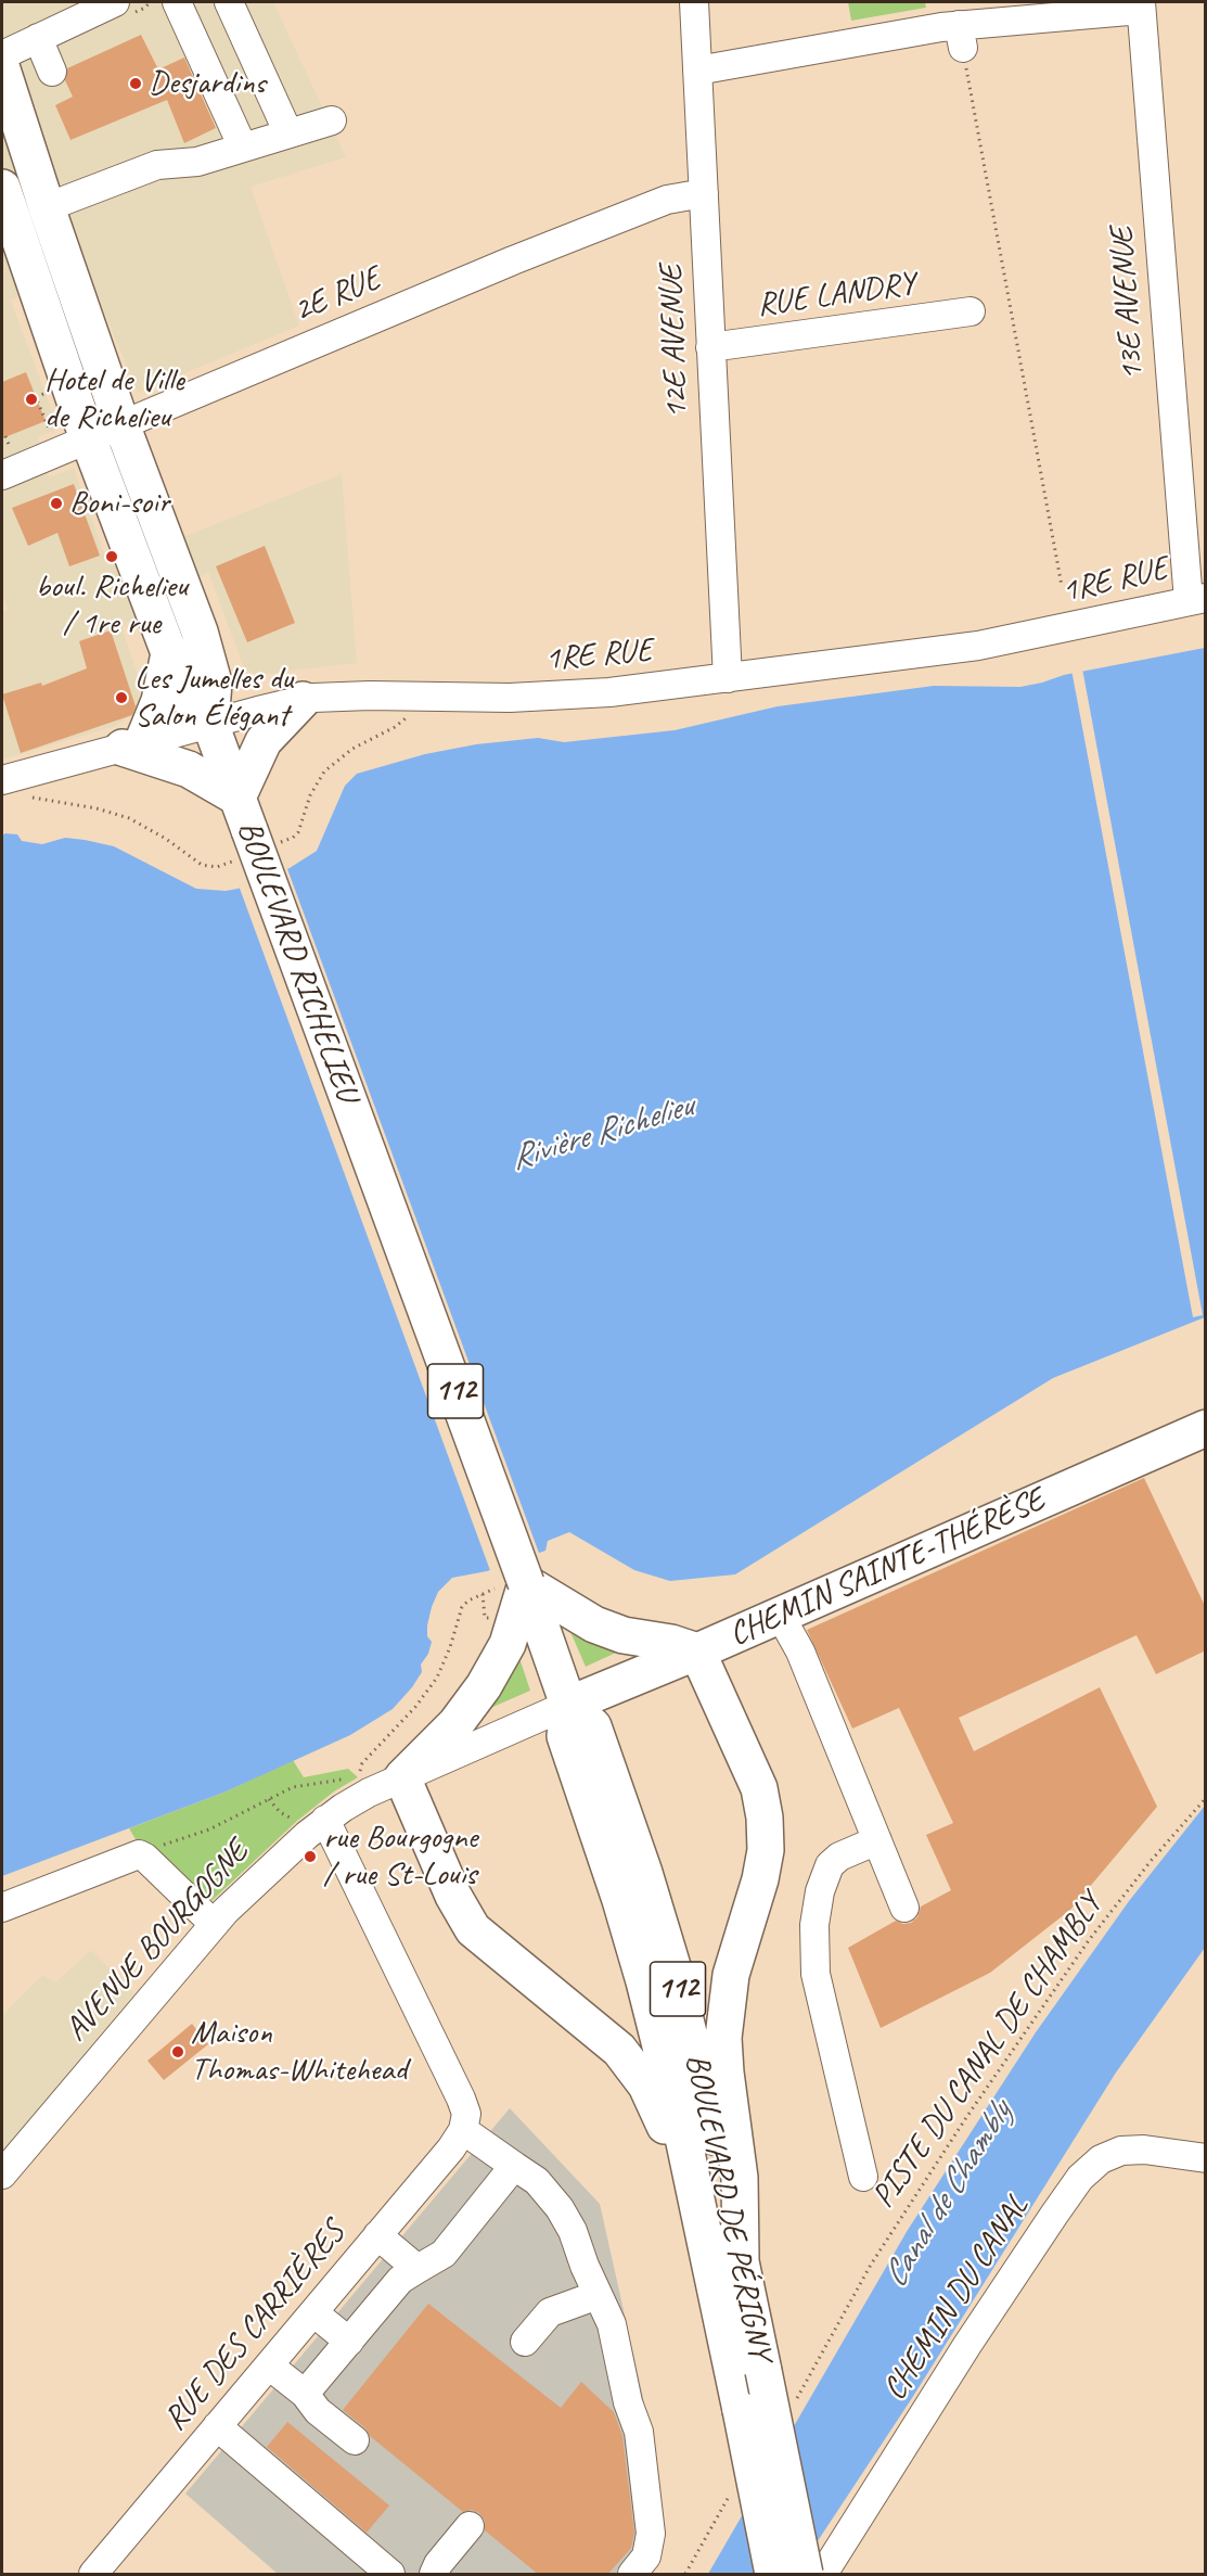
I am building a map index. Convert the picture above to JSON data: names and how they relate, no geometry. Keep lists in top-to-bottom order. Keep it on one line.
{"streets":{"main road":["BOULEVARD RICHELIEU","112","CHEMIN SAINTE-THÉRÈSE","BOULEVARD DE PÉRIGNY"],"street":["2E RUE","RUE LANDRY","13E AVENUE","12E AVENUE","1RE RUE","AVENUE BOURGOGNE","CHEMIN DU CANAL","RUE DES CARRIÈRES"],"path":["PISTE DU CANAL DE CHAMBLY"]},"crossings":[["2E RUE","12E AVENUE"],["2E RUE","BOULEVARD RICHELIEU"],["RUE LANDRY","12E AVENUE"],["13E AVENUE","1RE RUE"],["12E AVENUE","1RE RUE"],["1RE RUE","BOULEVARD RICHELIEU"],["BOULEVARD RICHELIEU","BOULEVARD DE PÉRIGNY"],["CHEMIN SAINTE-THÉRÈSE","AVENUE BOURGOGNE"],["CHEMIN SAINTE-THÉRÈSE","BOULEVARD DE PÉRIGNY"],["AVENUE BOURGOGNE","BOULEVARD DE PÉRIGNY"]],"water":["Rivière Richelieu","Canal de Chambly"],"places":["Desjardins","Hotel de Ville de Richelieu","Boni-soir","boul. Richelieu / 1re rue","Les Jumelles du Salon Élégant","rue Bourgogne / rue St-Louis","Maison Thomas-Whitehead"]}
